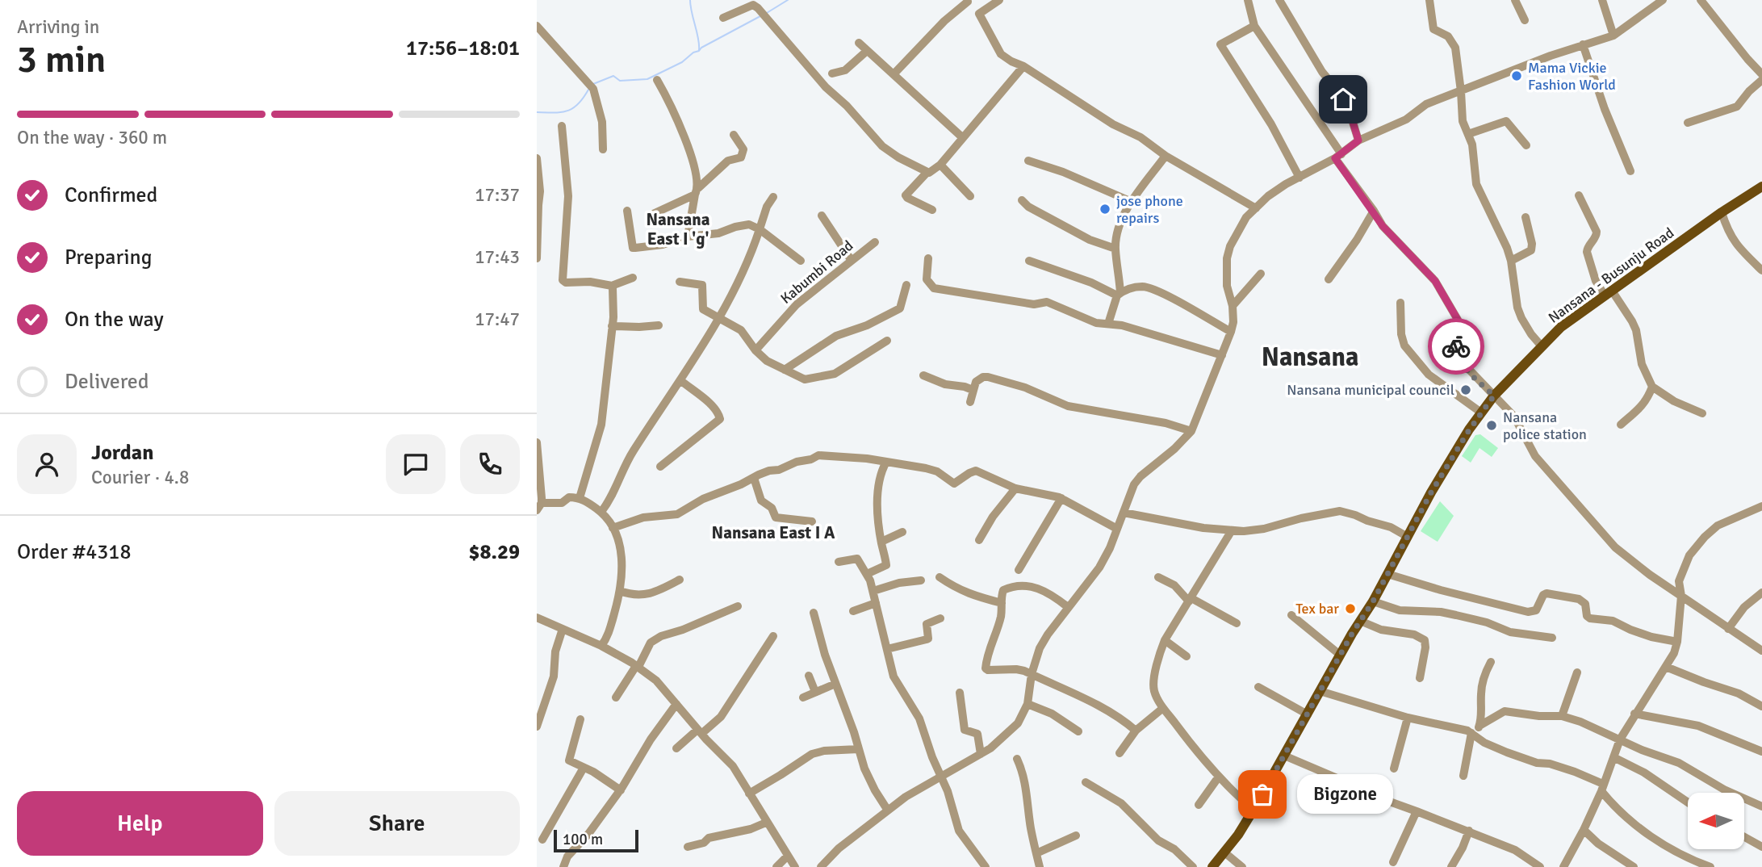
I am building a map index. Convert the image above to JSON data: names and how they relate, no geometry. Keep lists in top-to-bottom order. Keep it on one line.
{"streets":{"main road":["Nansana - Busunju Road"],"street":["Kabumbi Road"]},"districts":["Nansana East I 'g'","Nansana","Nansana East I A"],"places":["Mama Vickie Fashion World","jose phone repairs","Nansana municipal council","Nansana police station","Tex bar","Bigzone"],"scale_bar":"100 m","north":"left","page":{"heading":["3 min","Arriving in","17:56–18:01"],"panel":["Jordan","Courier · 4.8","Order #4318","$8.29"],"bar":"On the way · 360 m","list":[["Confirmed","17:37"],["Preparing","17:43"],["On the way","17:47"],"Delivered"],"bubble":"Bigzone","buttons":["Help","Share"],"scale":"100 m"}}
